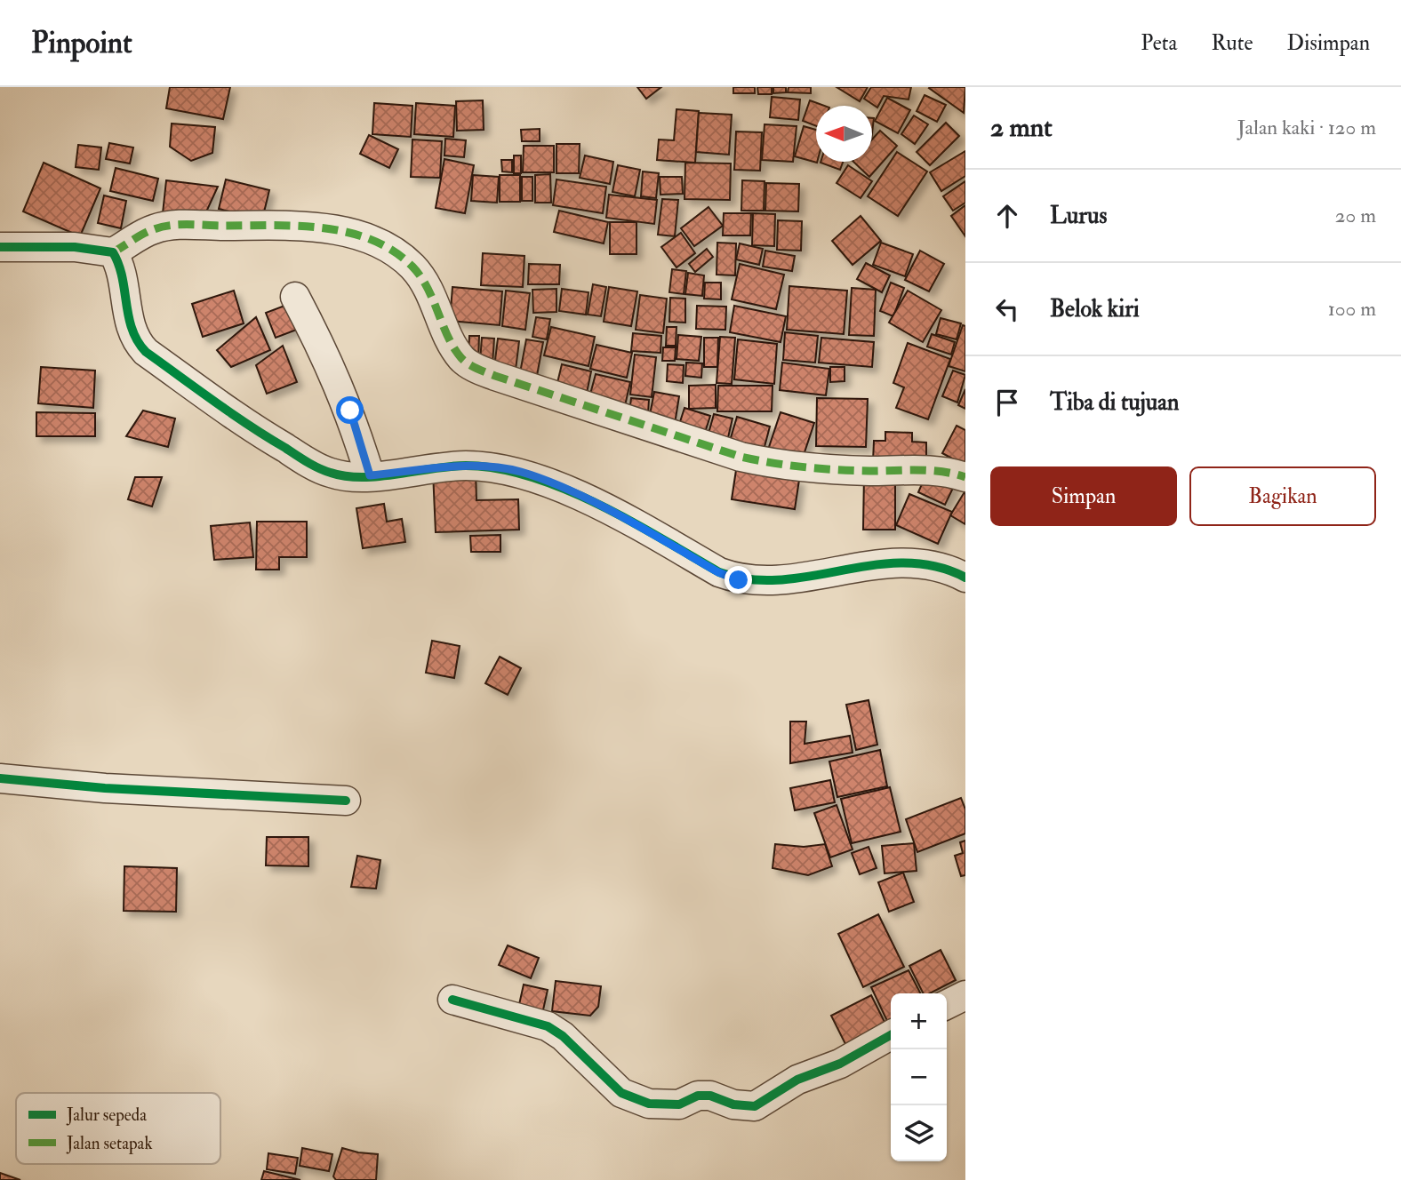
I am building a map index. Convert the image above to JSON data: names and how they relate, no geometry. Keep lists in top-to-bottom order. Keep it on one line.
{"legend":["Jalur sepeda","Jalan setapak"],"north":"left","page":{"header":"Pinpoint","nav":["Peta","Rute","Disimpan"],"heading":["2 mnt","Jalan kaki · 120 m"],"list":[["Lurus","20 m"],["Belok kiri","100 m"],"Tiba di tujuan"],"buttons":["Simpan","Bagikan"],"map_buttons":["+","−"]}}
